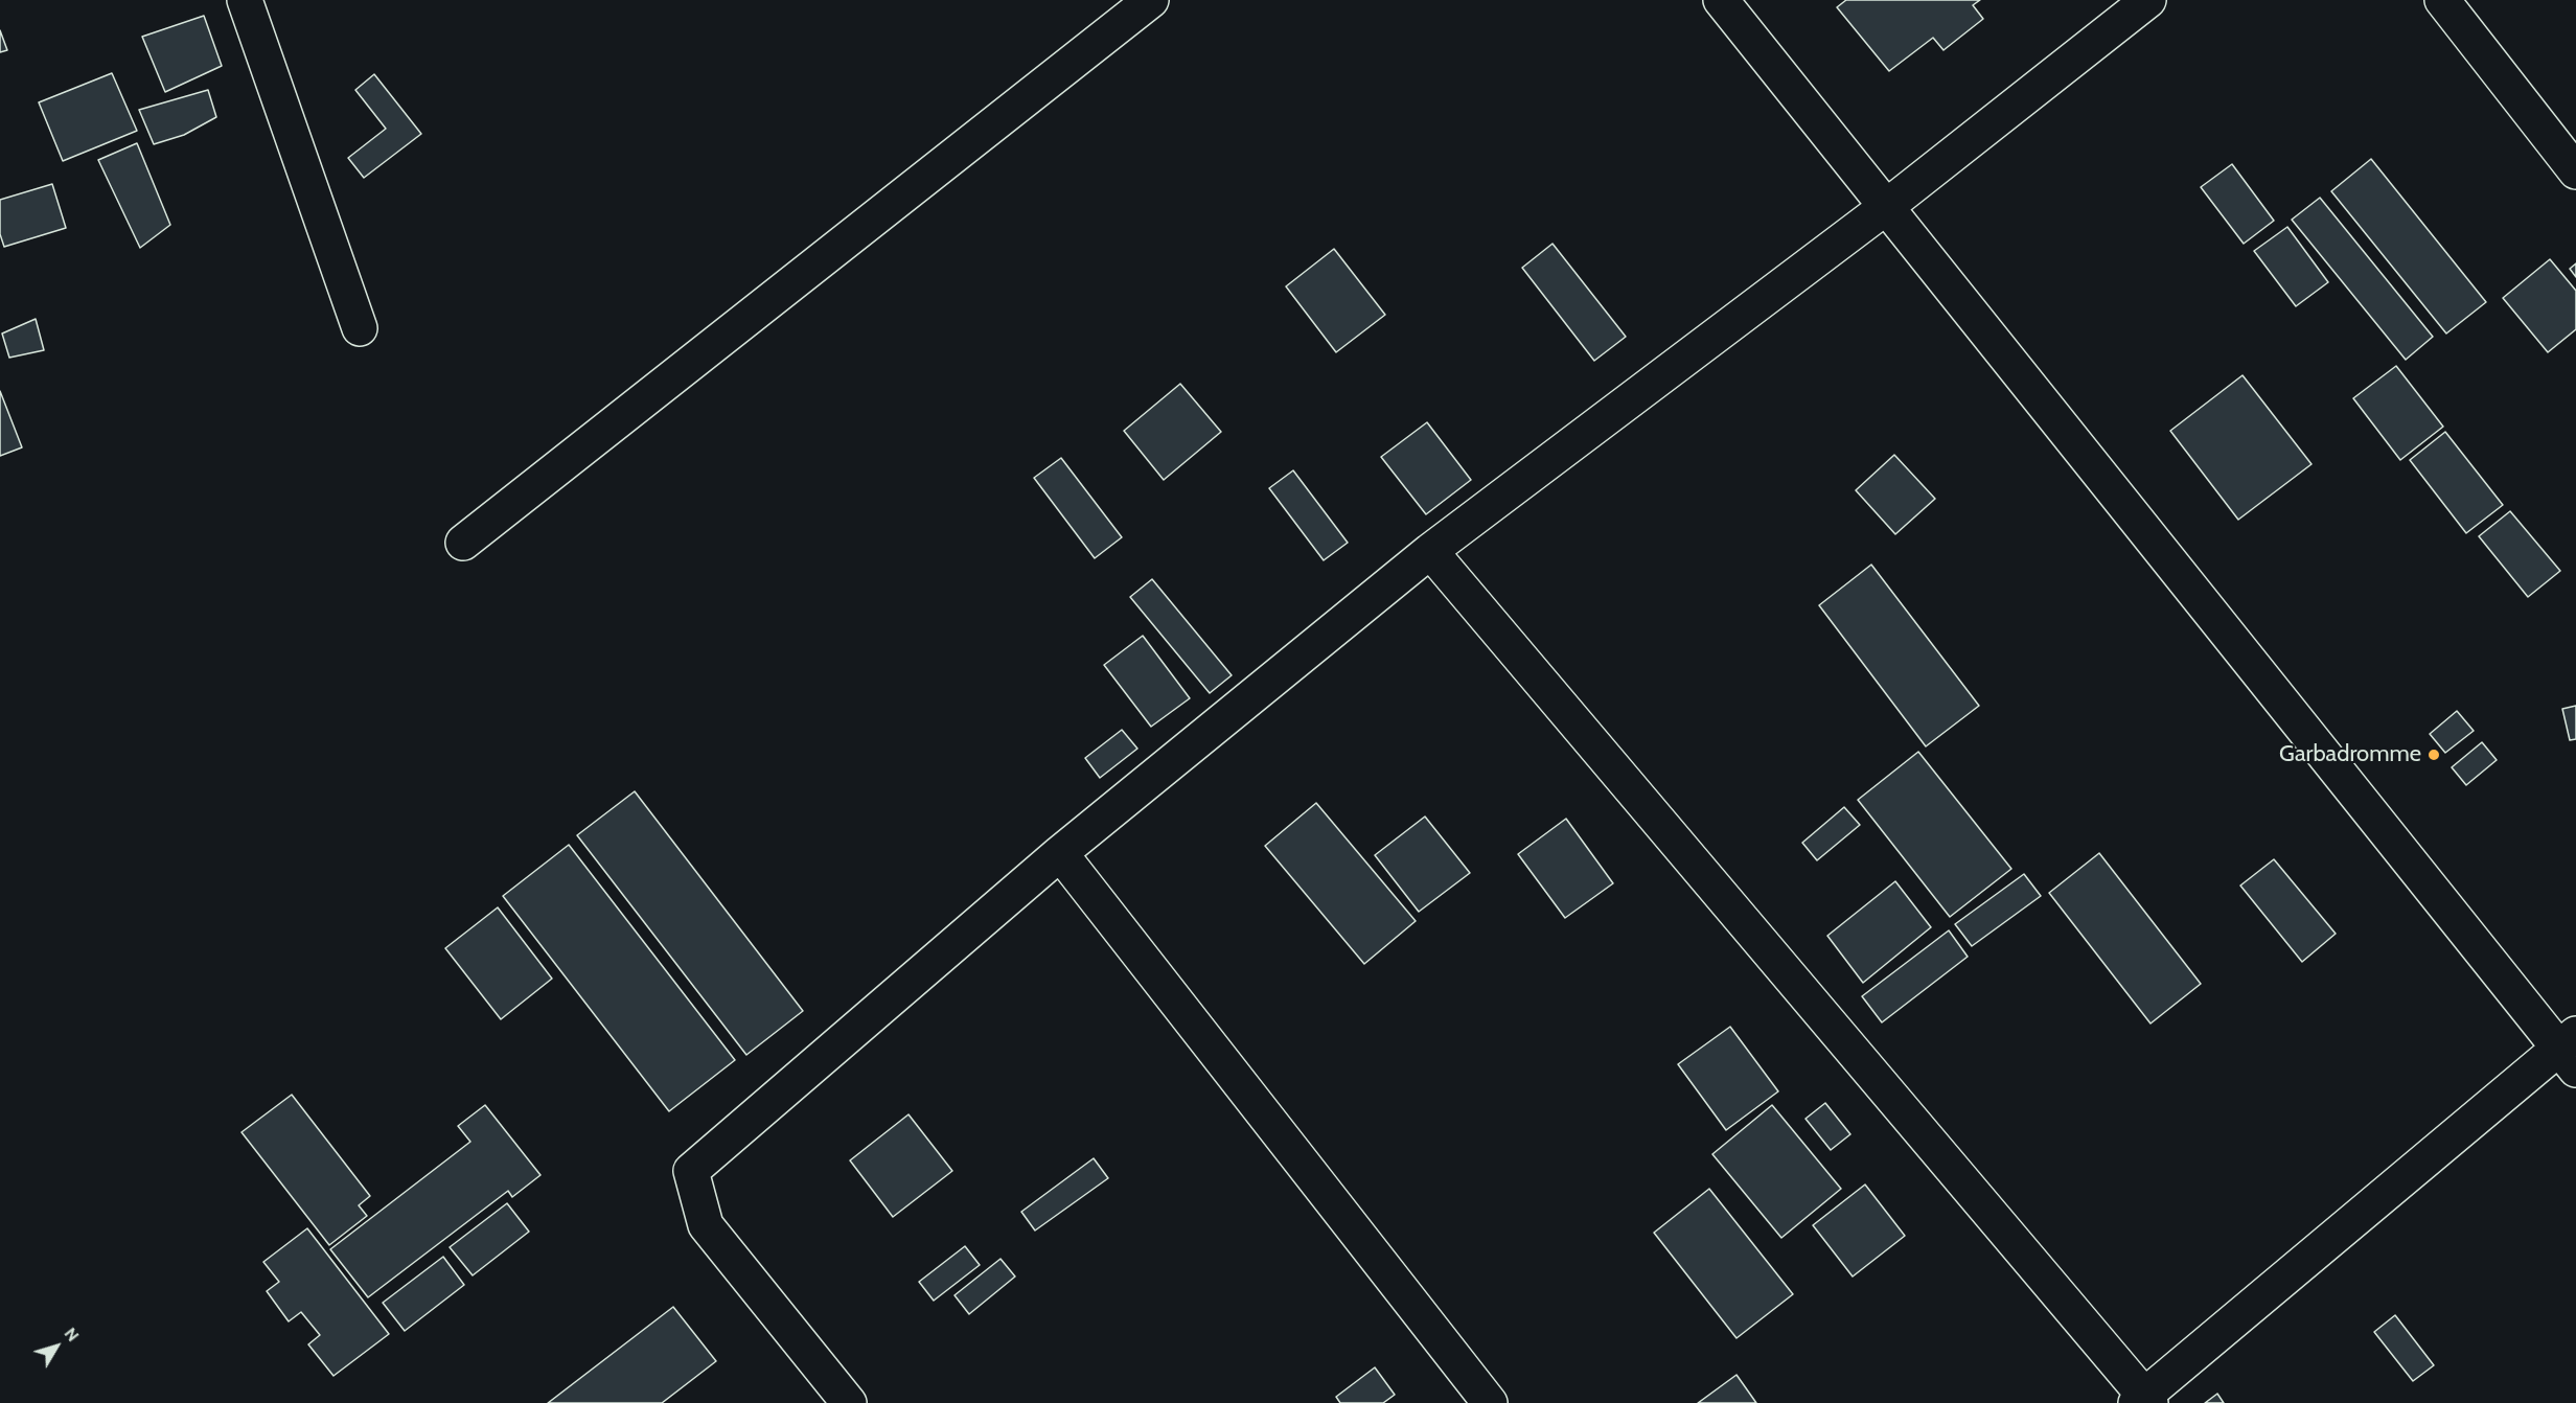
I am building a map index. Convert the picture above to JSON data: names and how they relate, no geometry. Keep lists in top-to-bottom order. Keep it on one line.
{"places":["Garbadromme"],"north":"top right"}
